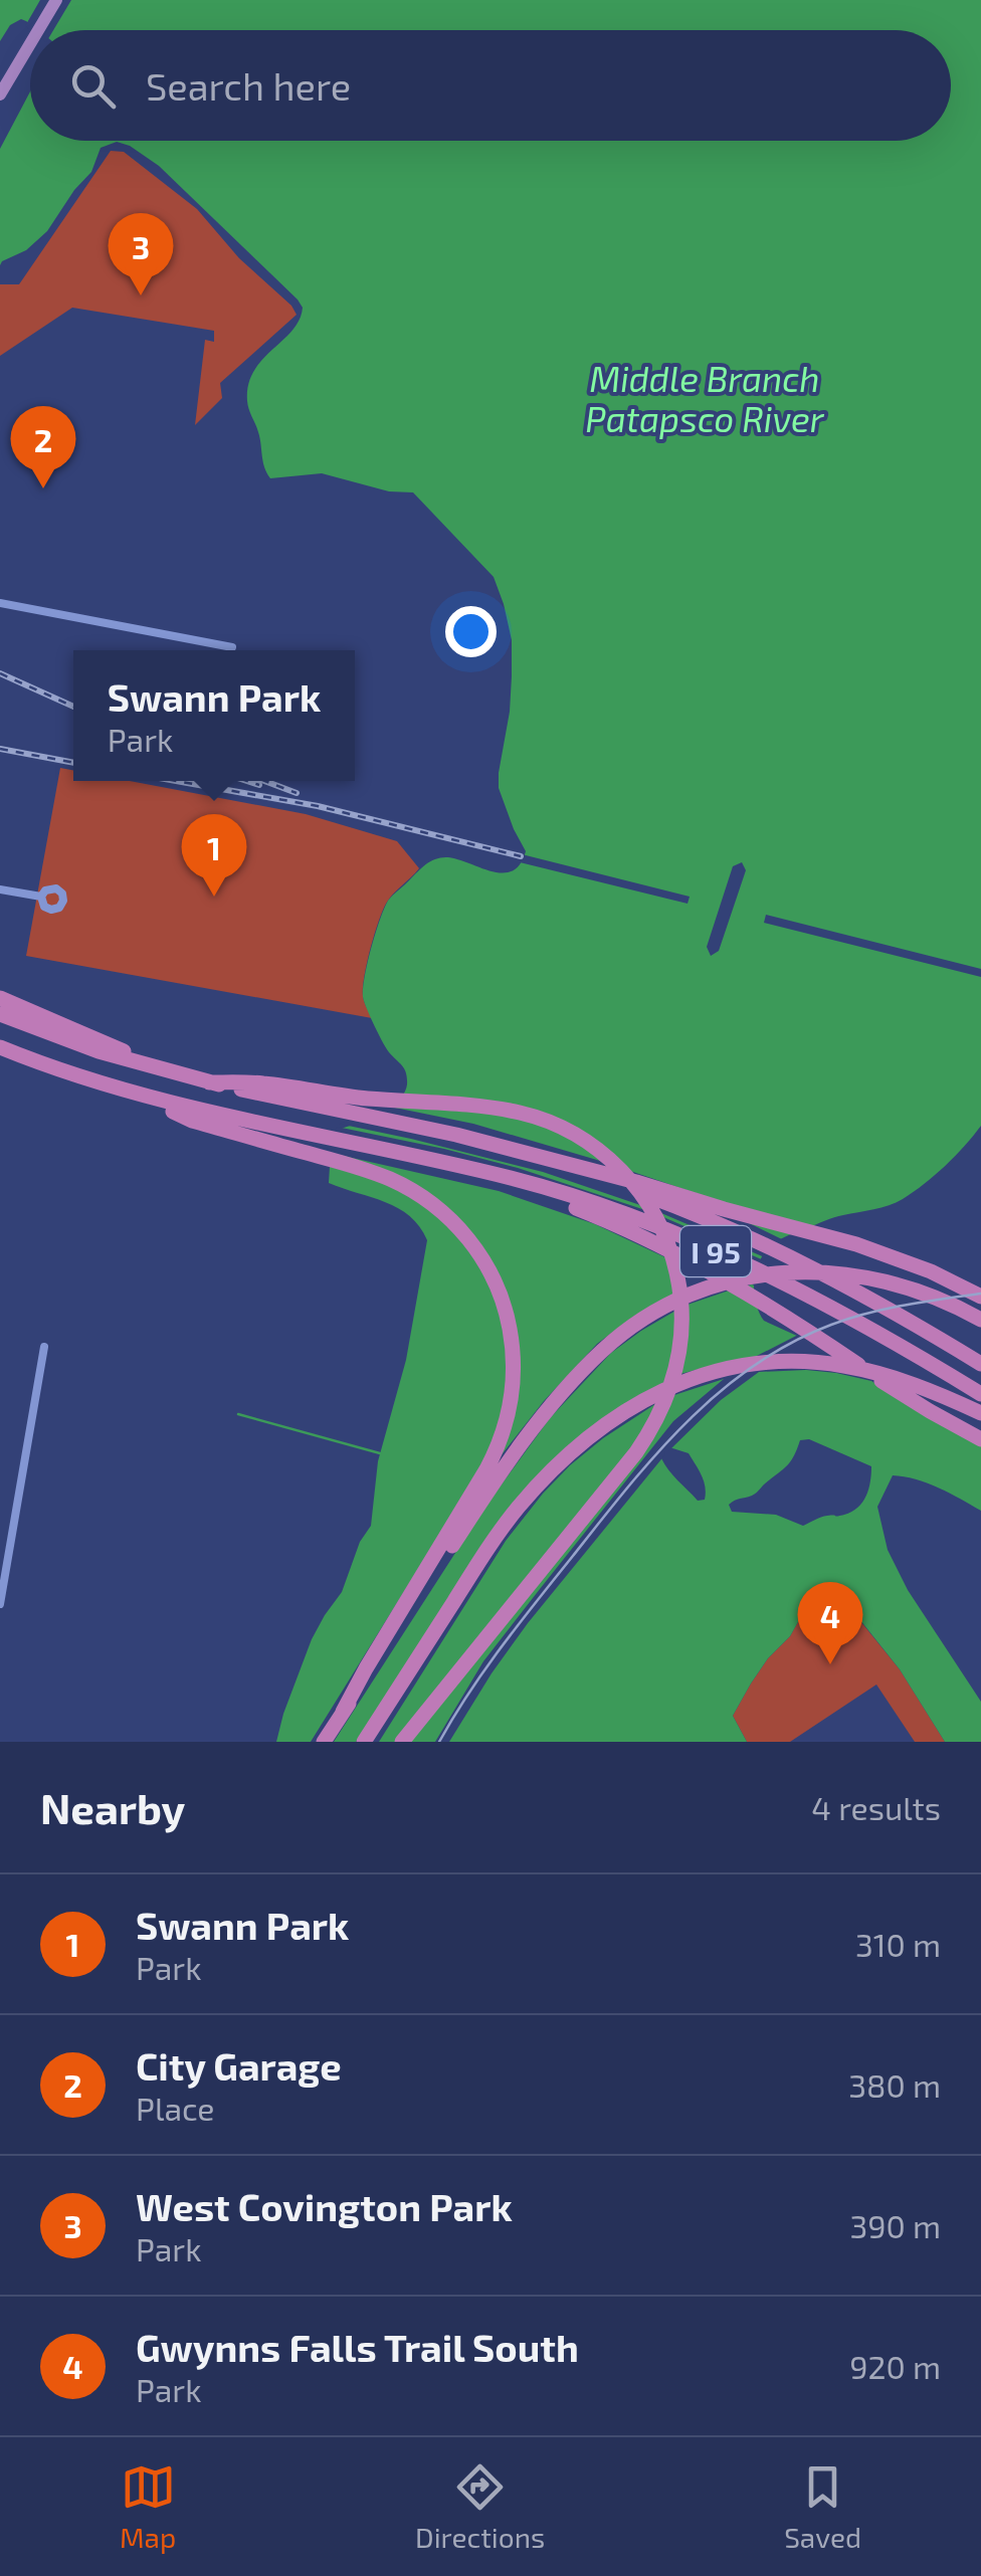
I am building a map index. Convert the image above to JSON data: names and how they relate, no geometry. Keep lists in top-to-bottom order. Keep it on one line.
{"streets":{"highway":["I 95"]},"water":["Middle Branch Patapsco River"],"page":{"search":"Search here","pins":["3","2","1","4"],"popup":["Swann Park","Park"],"heading":["Nearby","4 results"],"list":[{"mark":"1","name":"Swann Park","note":"Park","value":"310 m"},{"mark":"2","name":"City Garage","note":"Place","value":"380 m"},{"mark":"3","name":"West Covington Park","note":"Park","value":"390 m"},{"mark":"4","name":"Gwynns Falls Trail South","note":"Park","value":"920 m"}],"nav":["Map","Directions","Saved"]}}
